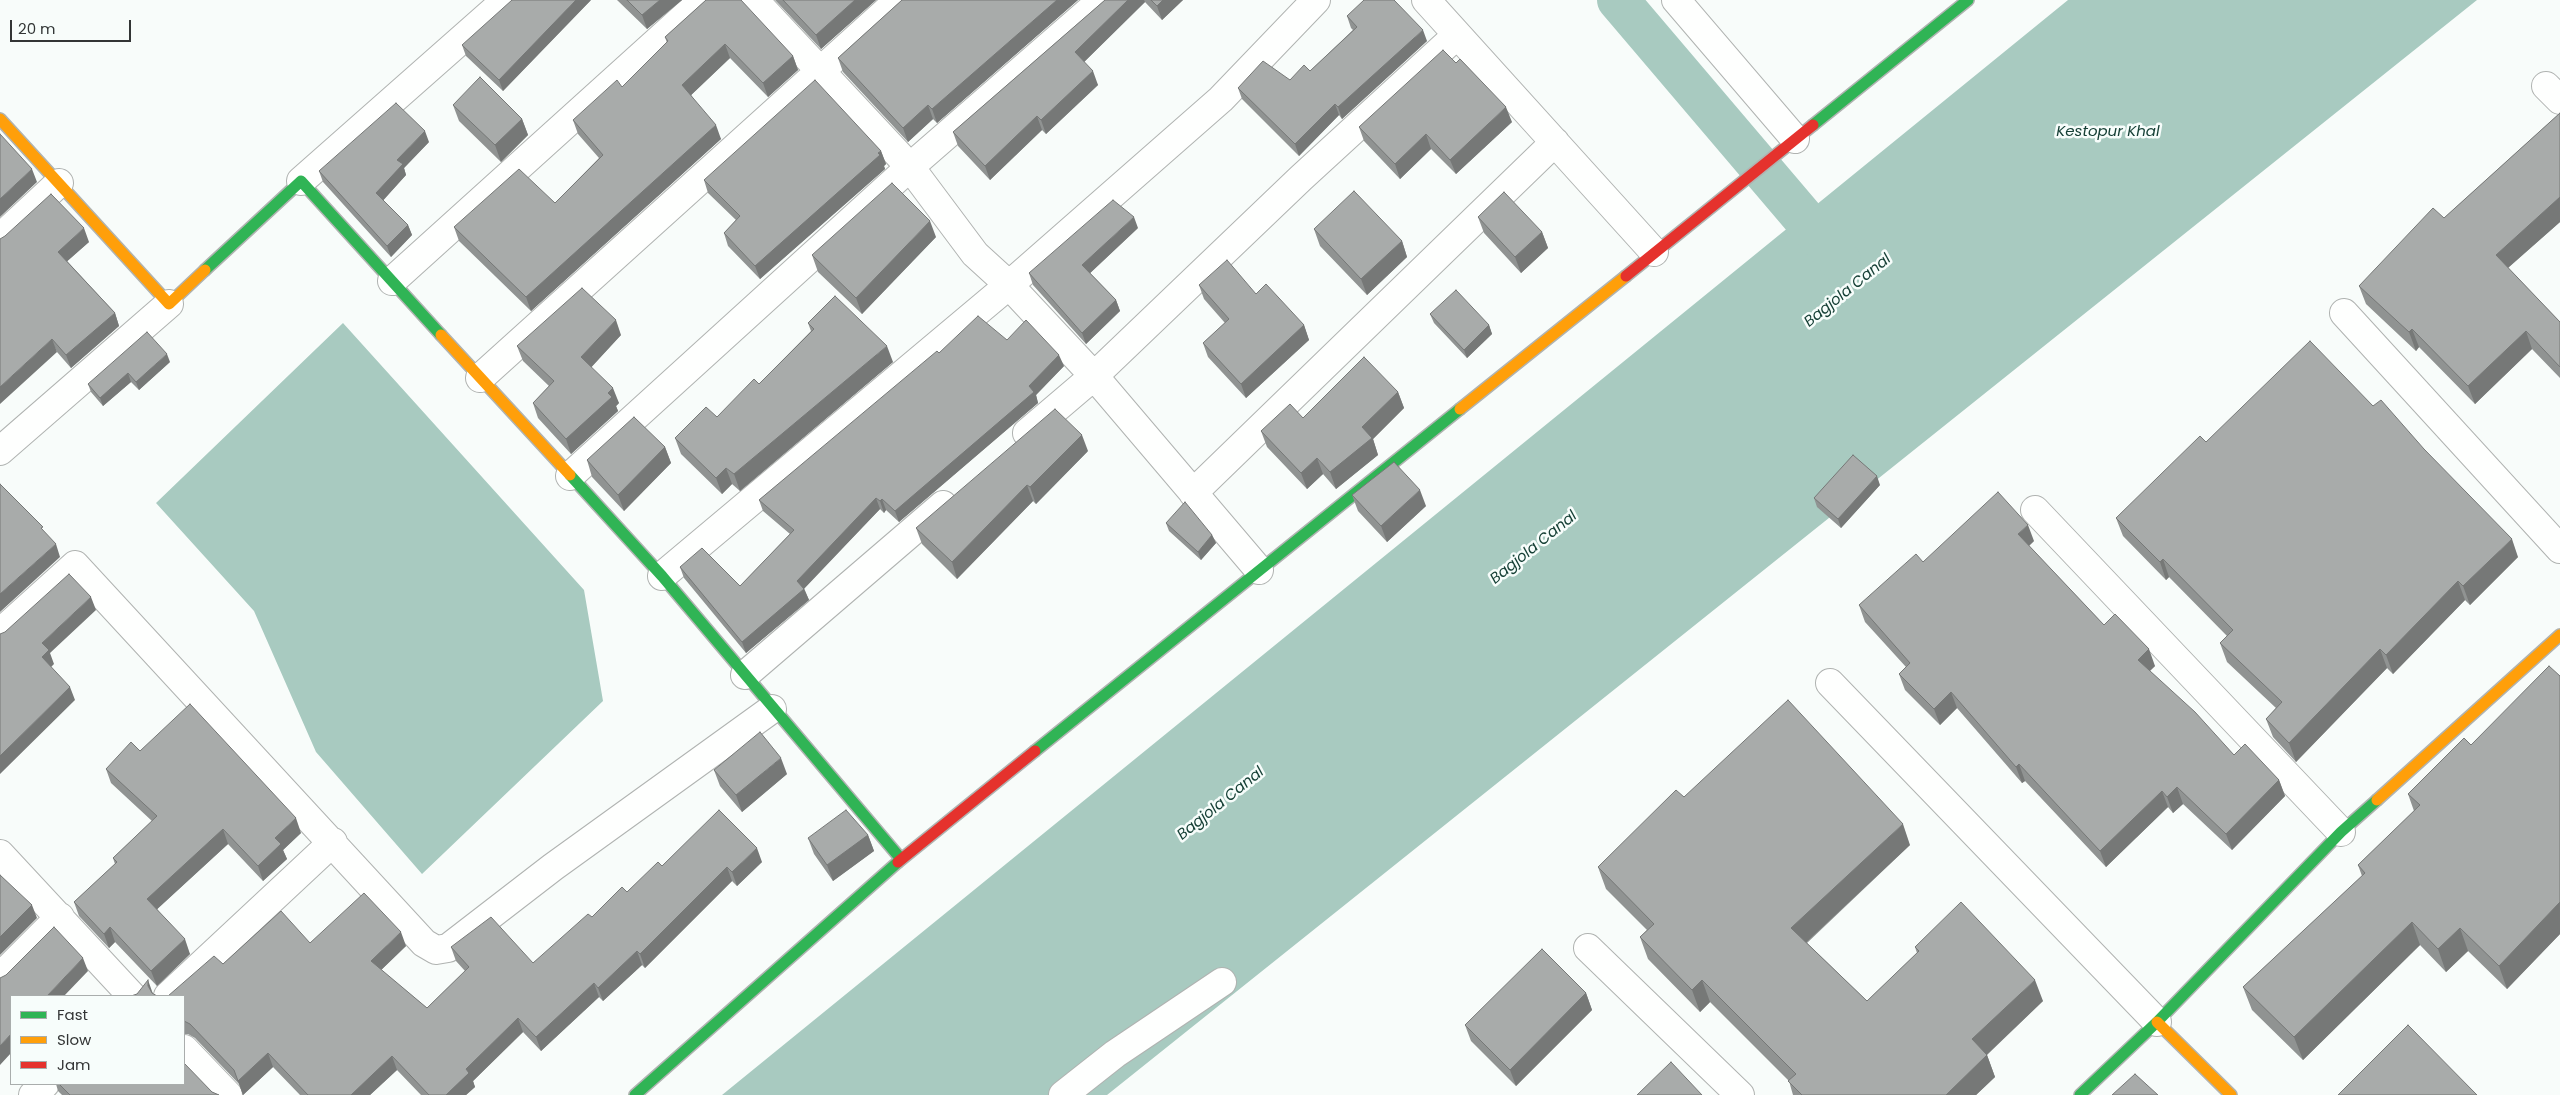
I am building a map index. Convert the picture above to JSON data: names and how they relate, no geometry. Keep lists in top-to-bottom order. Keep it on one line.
{"water":["Kestopur Khal","Bagjola Canal"],"legend":["Fast","Slow","Jam"],"scale_bar":"20 m"}
